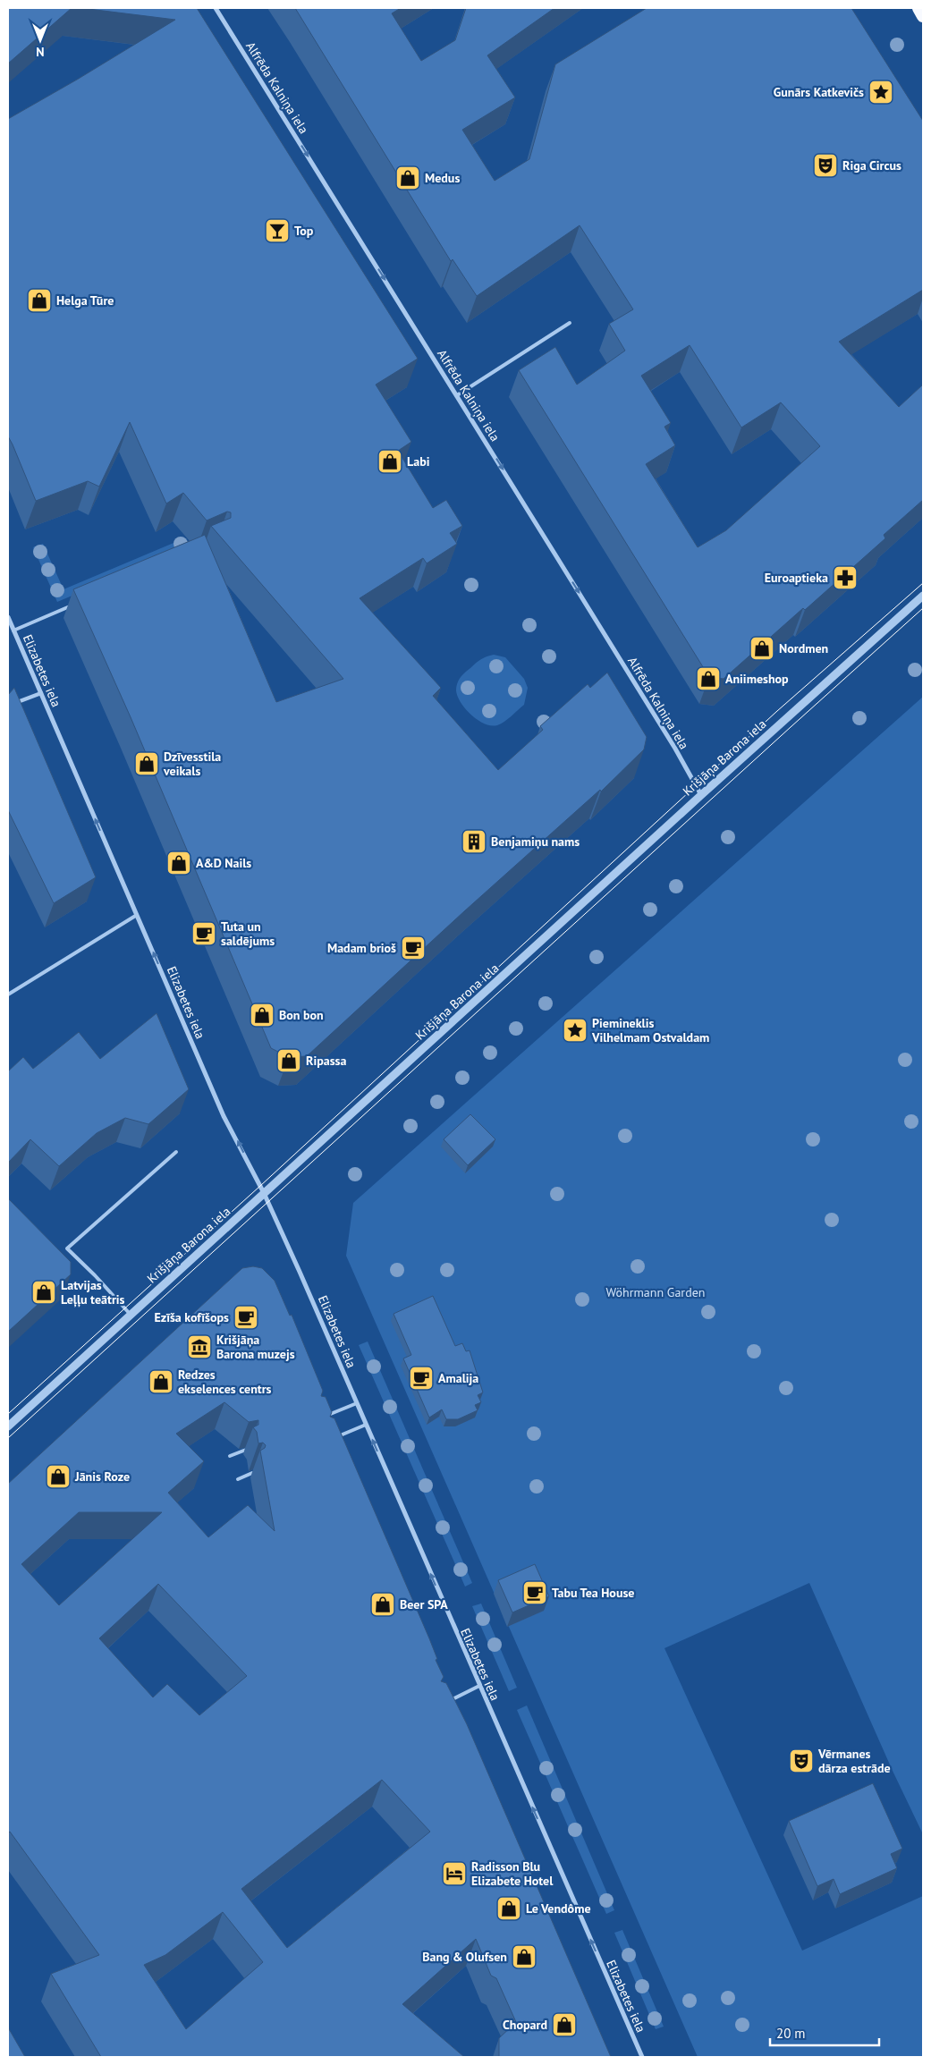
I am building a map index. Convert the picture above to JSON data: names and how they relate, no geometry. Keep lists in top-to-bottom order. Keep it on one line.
{"streets":{"street":["Alfrēda Kalniņa iela","Elizabetes iela","Krišjāņa Barona iela"]},"crossings":[["Alfrēda Kalniņa iela","Krišjāņa Barona iela"],["Elizabetes iela","Krišjāņa Barona iela"]],"one_way":["Alfrēda Kalniņa iela","Elizabetes iela"],"parks":["Wöhrmann Garden"],"places":{"place":["Gunārs Katkevičs","Piemineklis Vilhelmam Ostvaldam"],"theatre":["Riga Circus","Vērmanes dārza estrāde"],"shop":["Medus","Helga Tūre","Labi","Nordmen","Aniimeshop","Dzīvesstila veikals","A&D Nails","Bon bon","Ripassa","Latvijas Leļļu teātris","Redzes ekselences centrs","Jānis Roze","Beer SPA","Le Vendôme","Bang & Olufsen","Chopard"],"bar":["Top"],"pharmacy":["Euroaptieka"],"building":["Benjamiņu nams"],"cafe":["Tuta un saldējums","Madam brioš","Ezīša kofīšops","Amalija","Tabu Tea House"],"museum":["Krišjāņa Barona muzejs"],"hotel":["Radisson Blu Elizabete Hotel"]},"scale_bar":"20 m","north":"bottom"}
